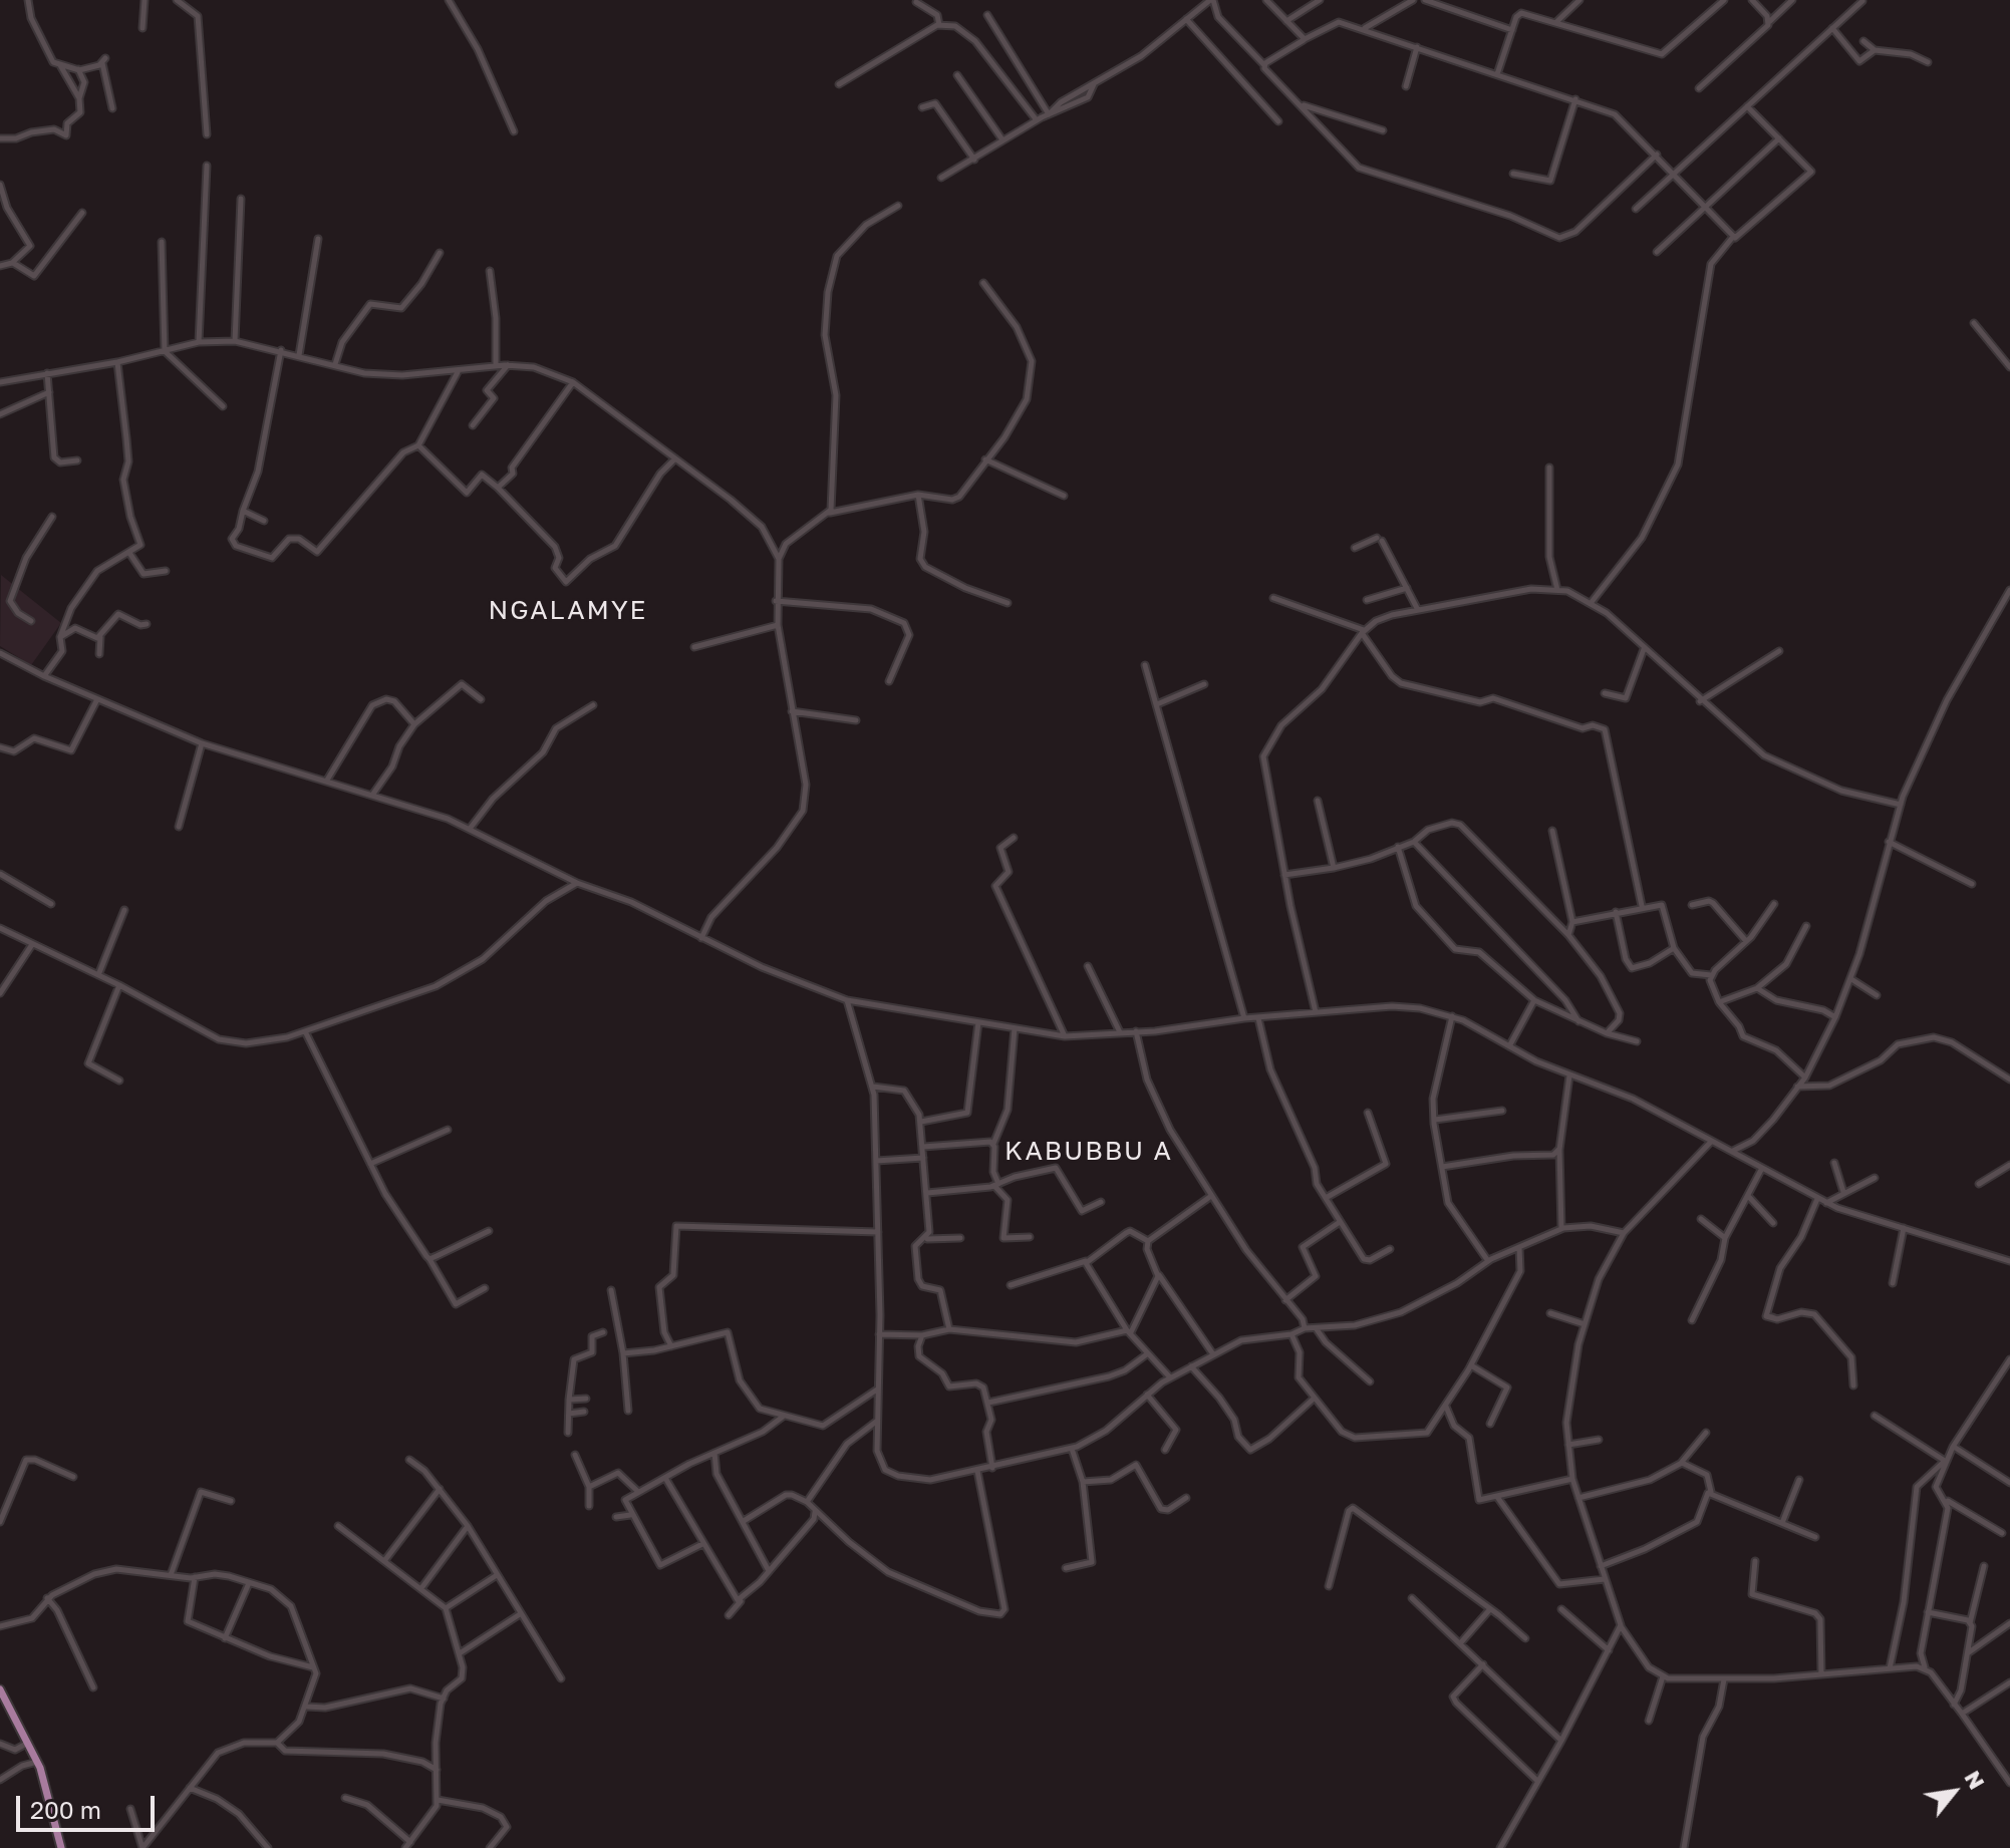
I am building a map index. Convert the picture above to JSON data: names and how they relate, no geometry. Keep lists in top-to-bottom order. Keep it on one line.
{"districts":["NGALAMYE","KABUBBU A"],"scale_bar":"200 m","north":"top right"}
